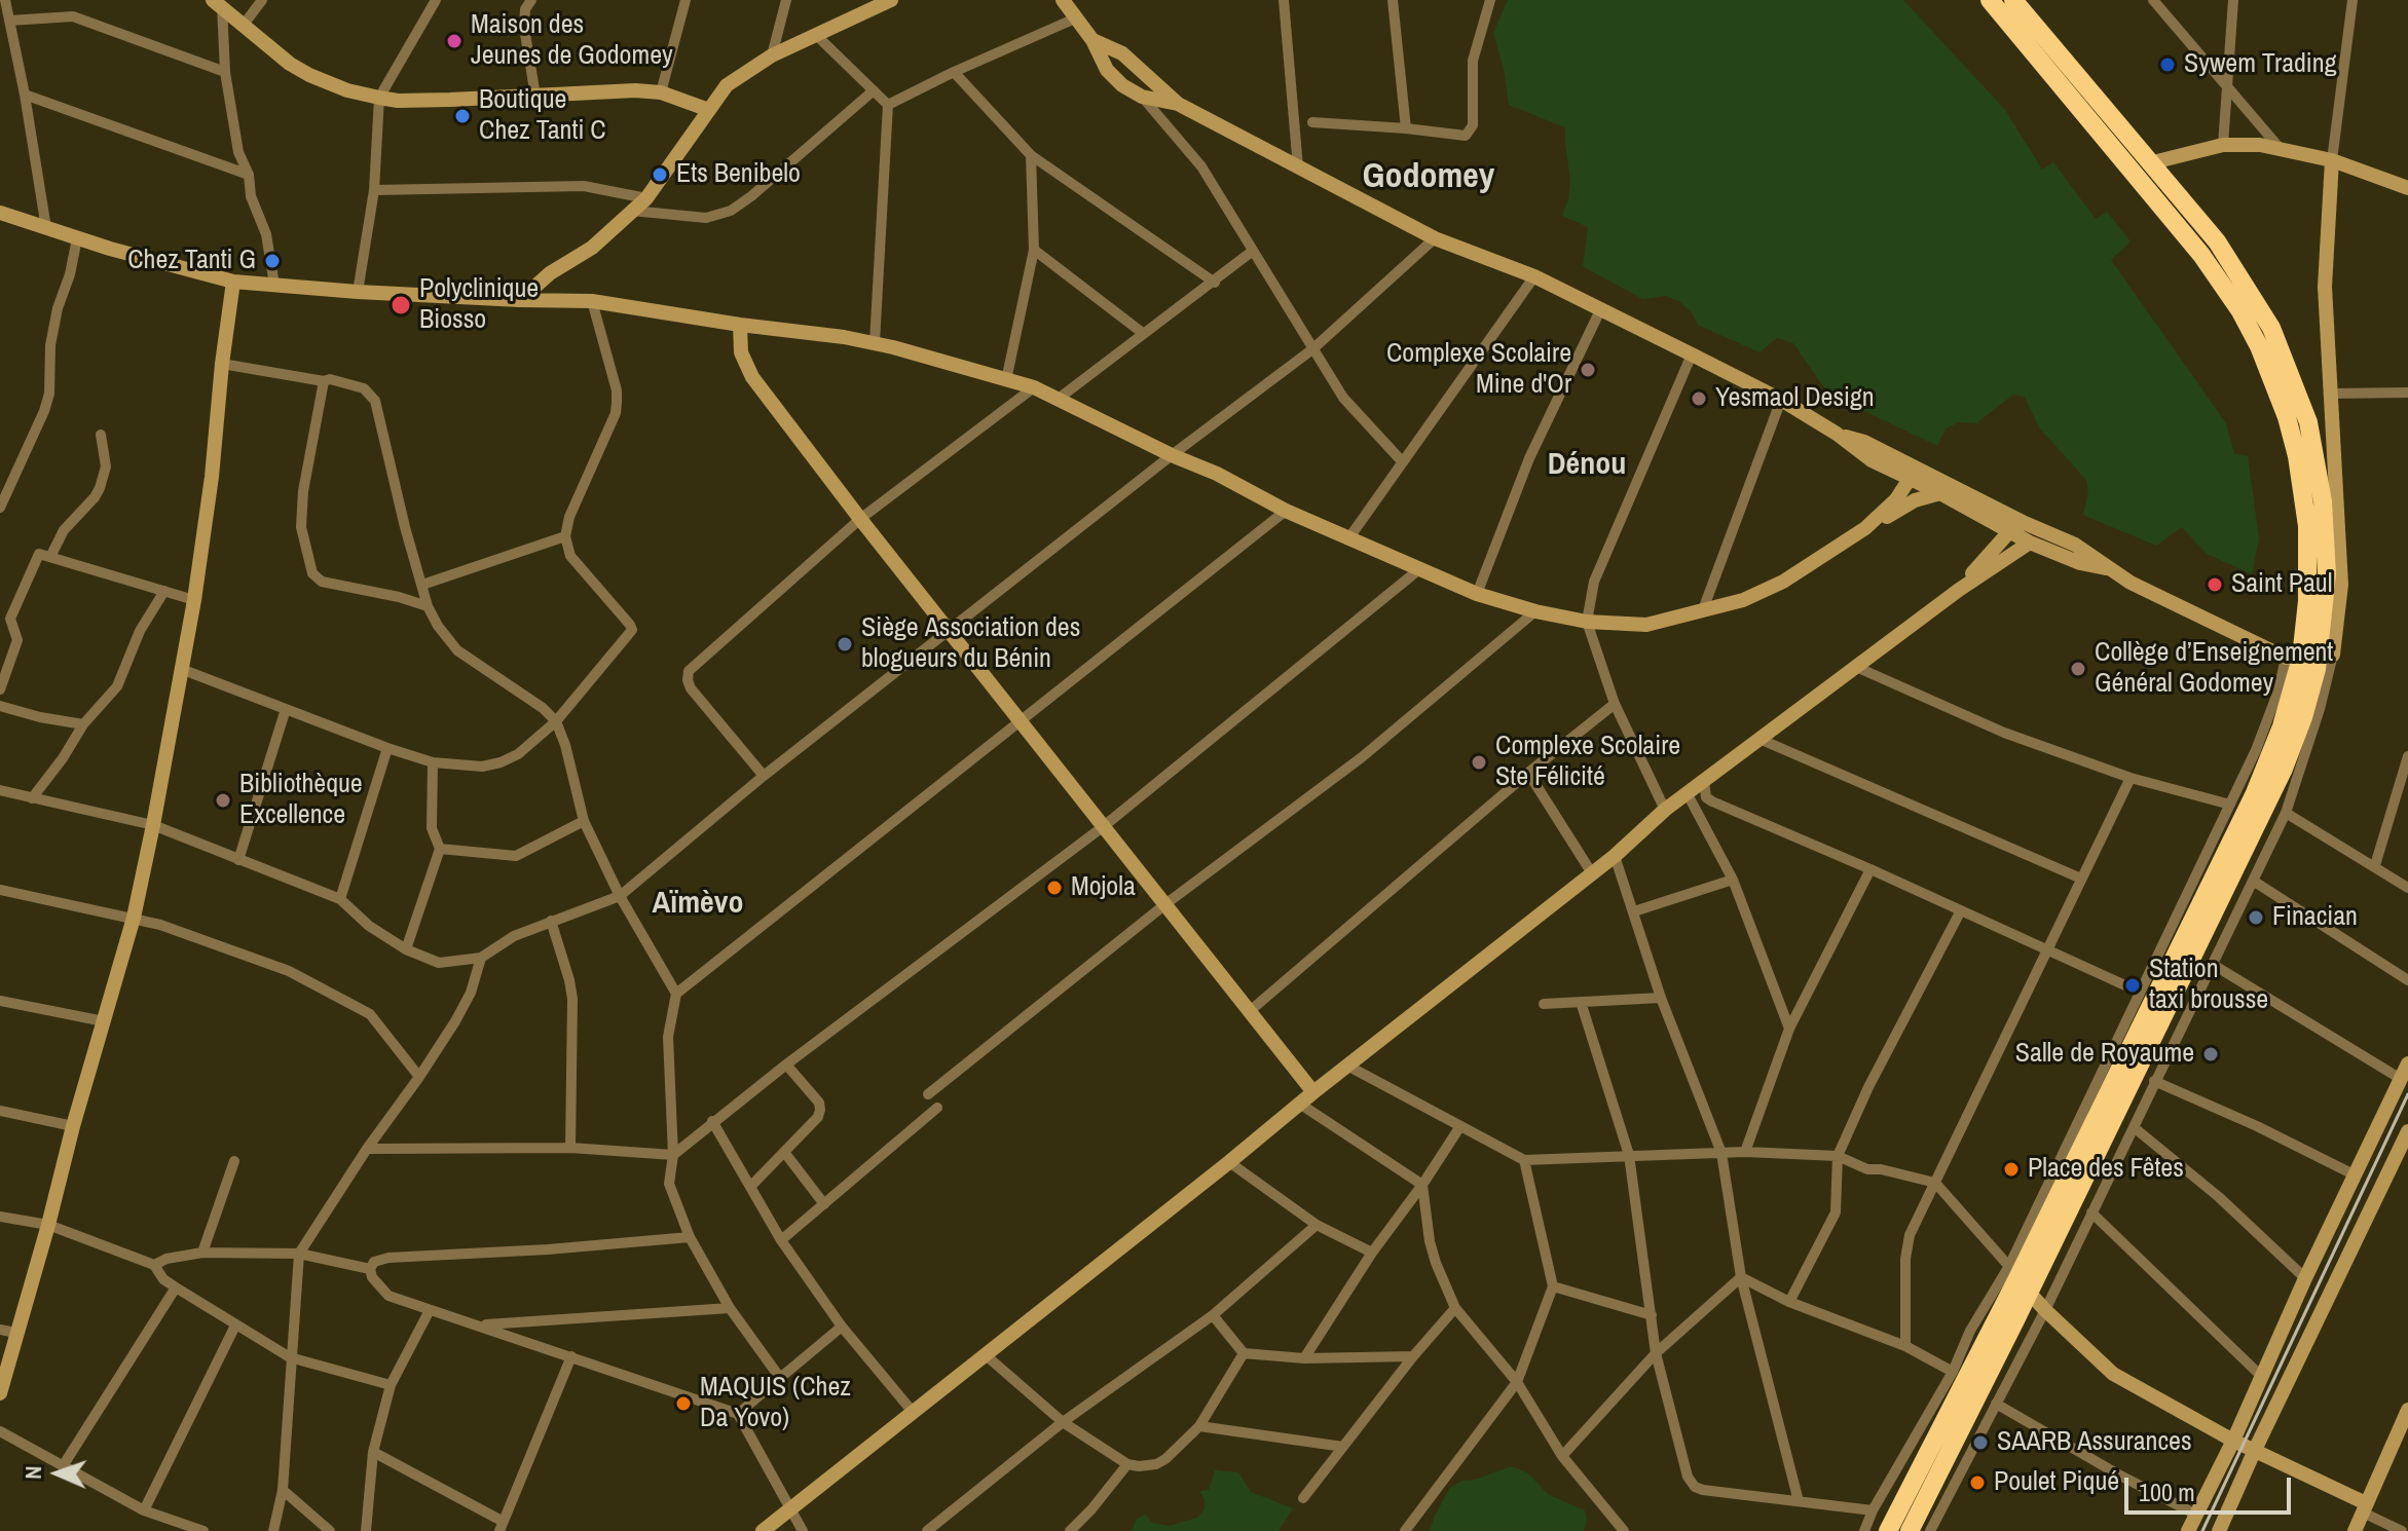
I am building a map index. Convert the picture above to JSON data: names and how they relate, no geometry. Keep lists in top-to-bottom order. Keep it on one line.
{"districts":["Godomey","Dénou","Aïmèvo"],"places":["Maison des Jeunes de Godomey","Sywem Trading","Boutique Chez Tanti C","Ets Benibelo","Chez Tanti G","Polyclinique Biosso","Complexe Scolaire Mine d'Or","Yesmaol Design","Saint Paul","Siège Association des blogueurs du Bénin","Collège d’Enseignement Général Godomey","Complexe Scolaire Ste Félicité","Bibliothèque Excellence","Mojola","Finacian","Station taxi brousse","Salle de Royaume","Place des Fêtes","MAQUIS (Chez Da Yovo)","SAARB Assurances","Poulet Piqué"],"scale_bar":"100 m","north":"left"}
